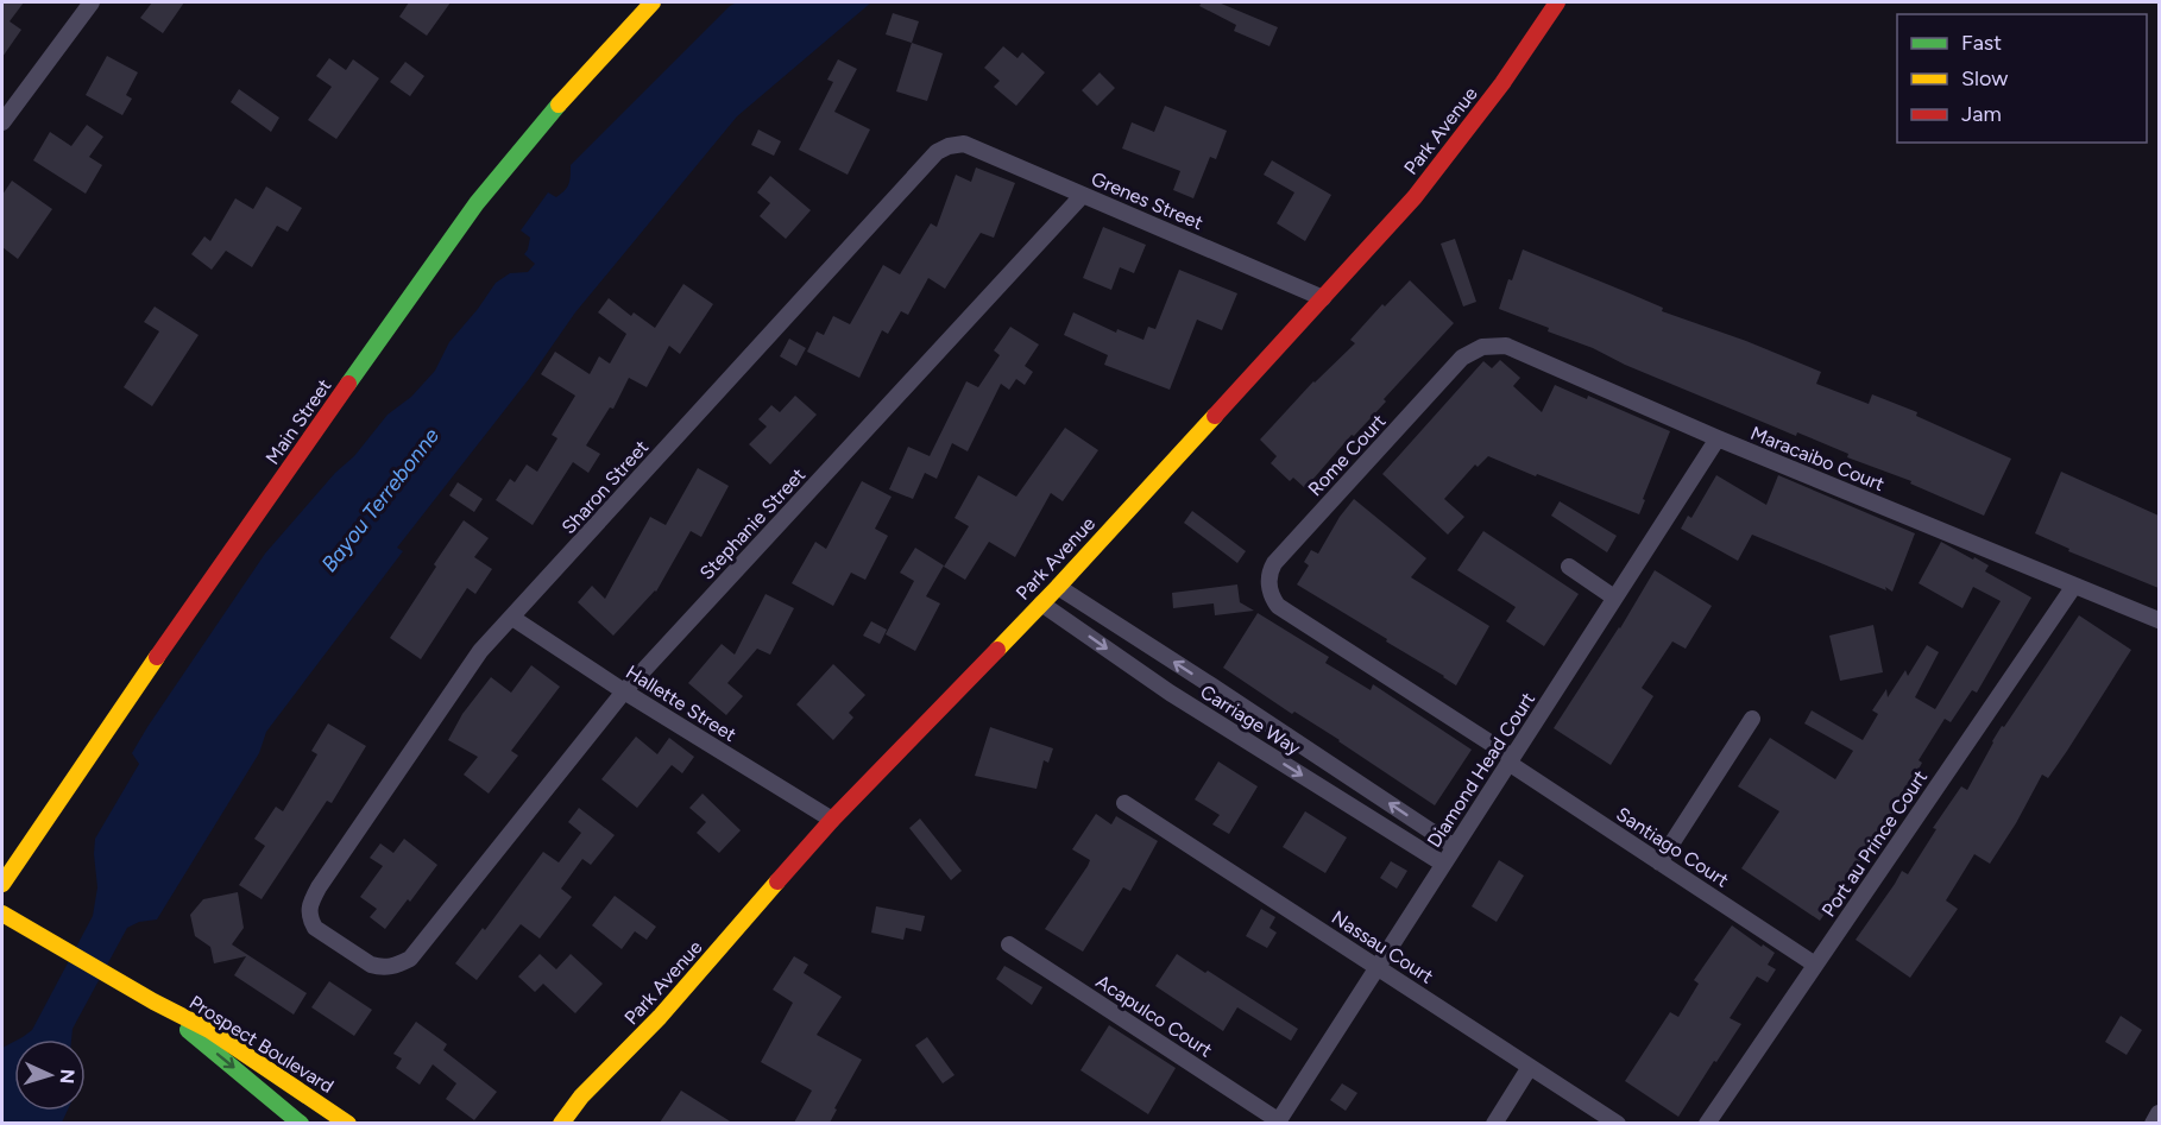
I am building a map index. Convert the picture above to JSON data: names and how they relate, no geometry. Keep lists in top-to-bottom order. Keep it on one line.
{"streets":{"main road":["Park Avenue","Main Street","Prospect Boulevard"],"street":["Grenes Street","Rome Court","Maracaibo Court","Sharon Street","Stephanie Street","Hallette Street","Carriage Way","Diamond Head Court","Port au Prince Court","Santiago Court","Nassau Court","Acapulco Court"]},"crossings":[["Park Avenue","Grenes Street"],["Park Avenue","Hallette Street"],["Park Avenue","Carriage Way"],["Grenes Street","Sharon Street"],["Grenes Street","Stephanie Street"],["Rome Court","Maracaibo Court"],["Rome Court","Santiago Court"],["Maracaibo Court","Diamond Head Court"],["Maracaibo Court","Port au Prince Court"],["Sharon Street","Stephanie Street"],["Sharon Street","Hallette Street"],["Stephanie Street","Hallette Street"],["Carriage Way","Diamond Head Court"],["Diamond Head Court","Santiago Court"],["Diamond Head Court","Nassau Court"],["Diamond Head Court","Acapulco Court"],["Port au Prince Court","Santiago Court"]],"water":["Bayou Terrebonne"],"legend":["Fast","Slow","Jam"],"north":"right"}
